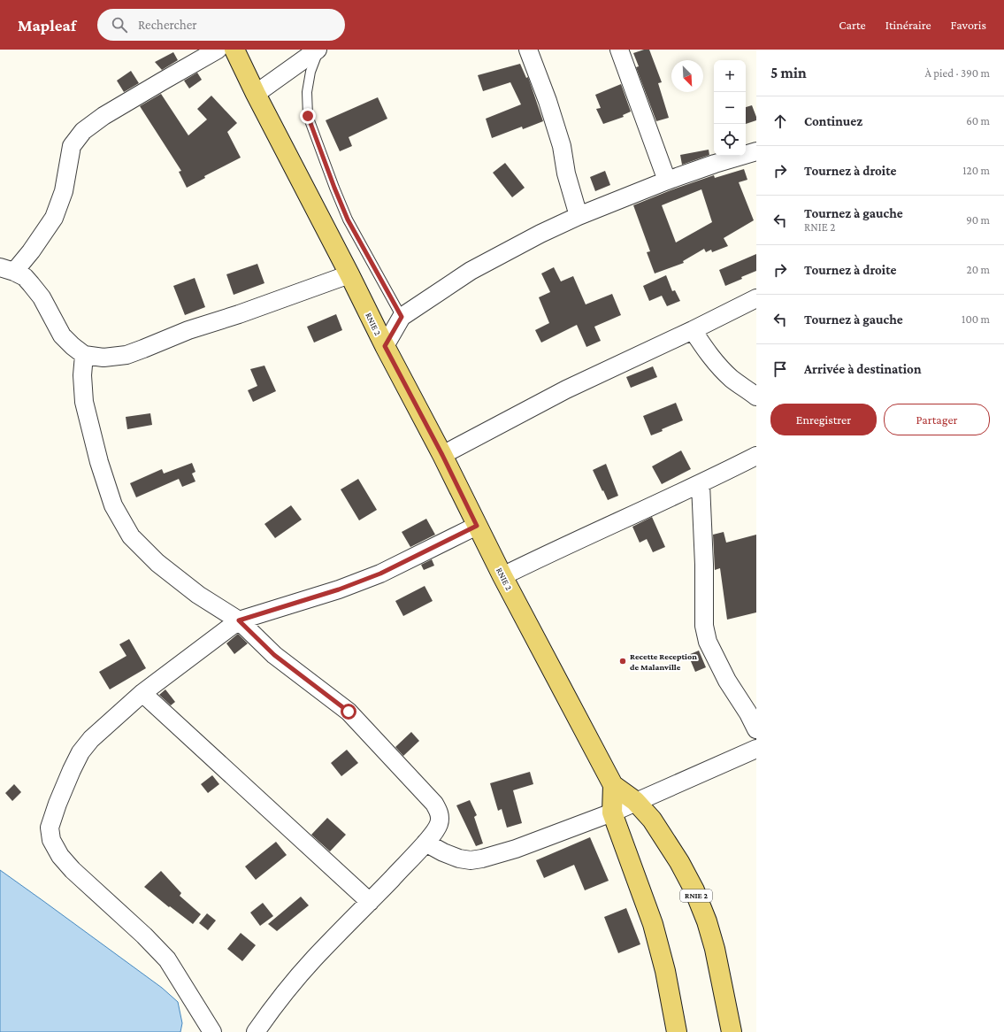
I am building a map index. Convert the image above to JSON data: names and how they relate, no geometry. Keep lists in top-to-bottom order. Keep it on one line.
{"streets":{"main road":["RNIE 2"]},"places":["Recette Reception de Malanville"],"north":"bottom right","page":{"header":"Mapleaf","search":"Rechercher","nav":["Carte","Itinéraire","Favoris"],"heading":["5 min","À pied · 390 m"],"map_buttons":["+","−"],"list":[["Continuez","60 m"],["Tournez à droite","120 m"],["Tournez à gauche","RNIE 2","90 m"],["Tournez à droite","20 m"],["Tournez à gauche","100 m"],"Arrivée à destination"],"buttons":["Enregistrer","Partager"]}}
